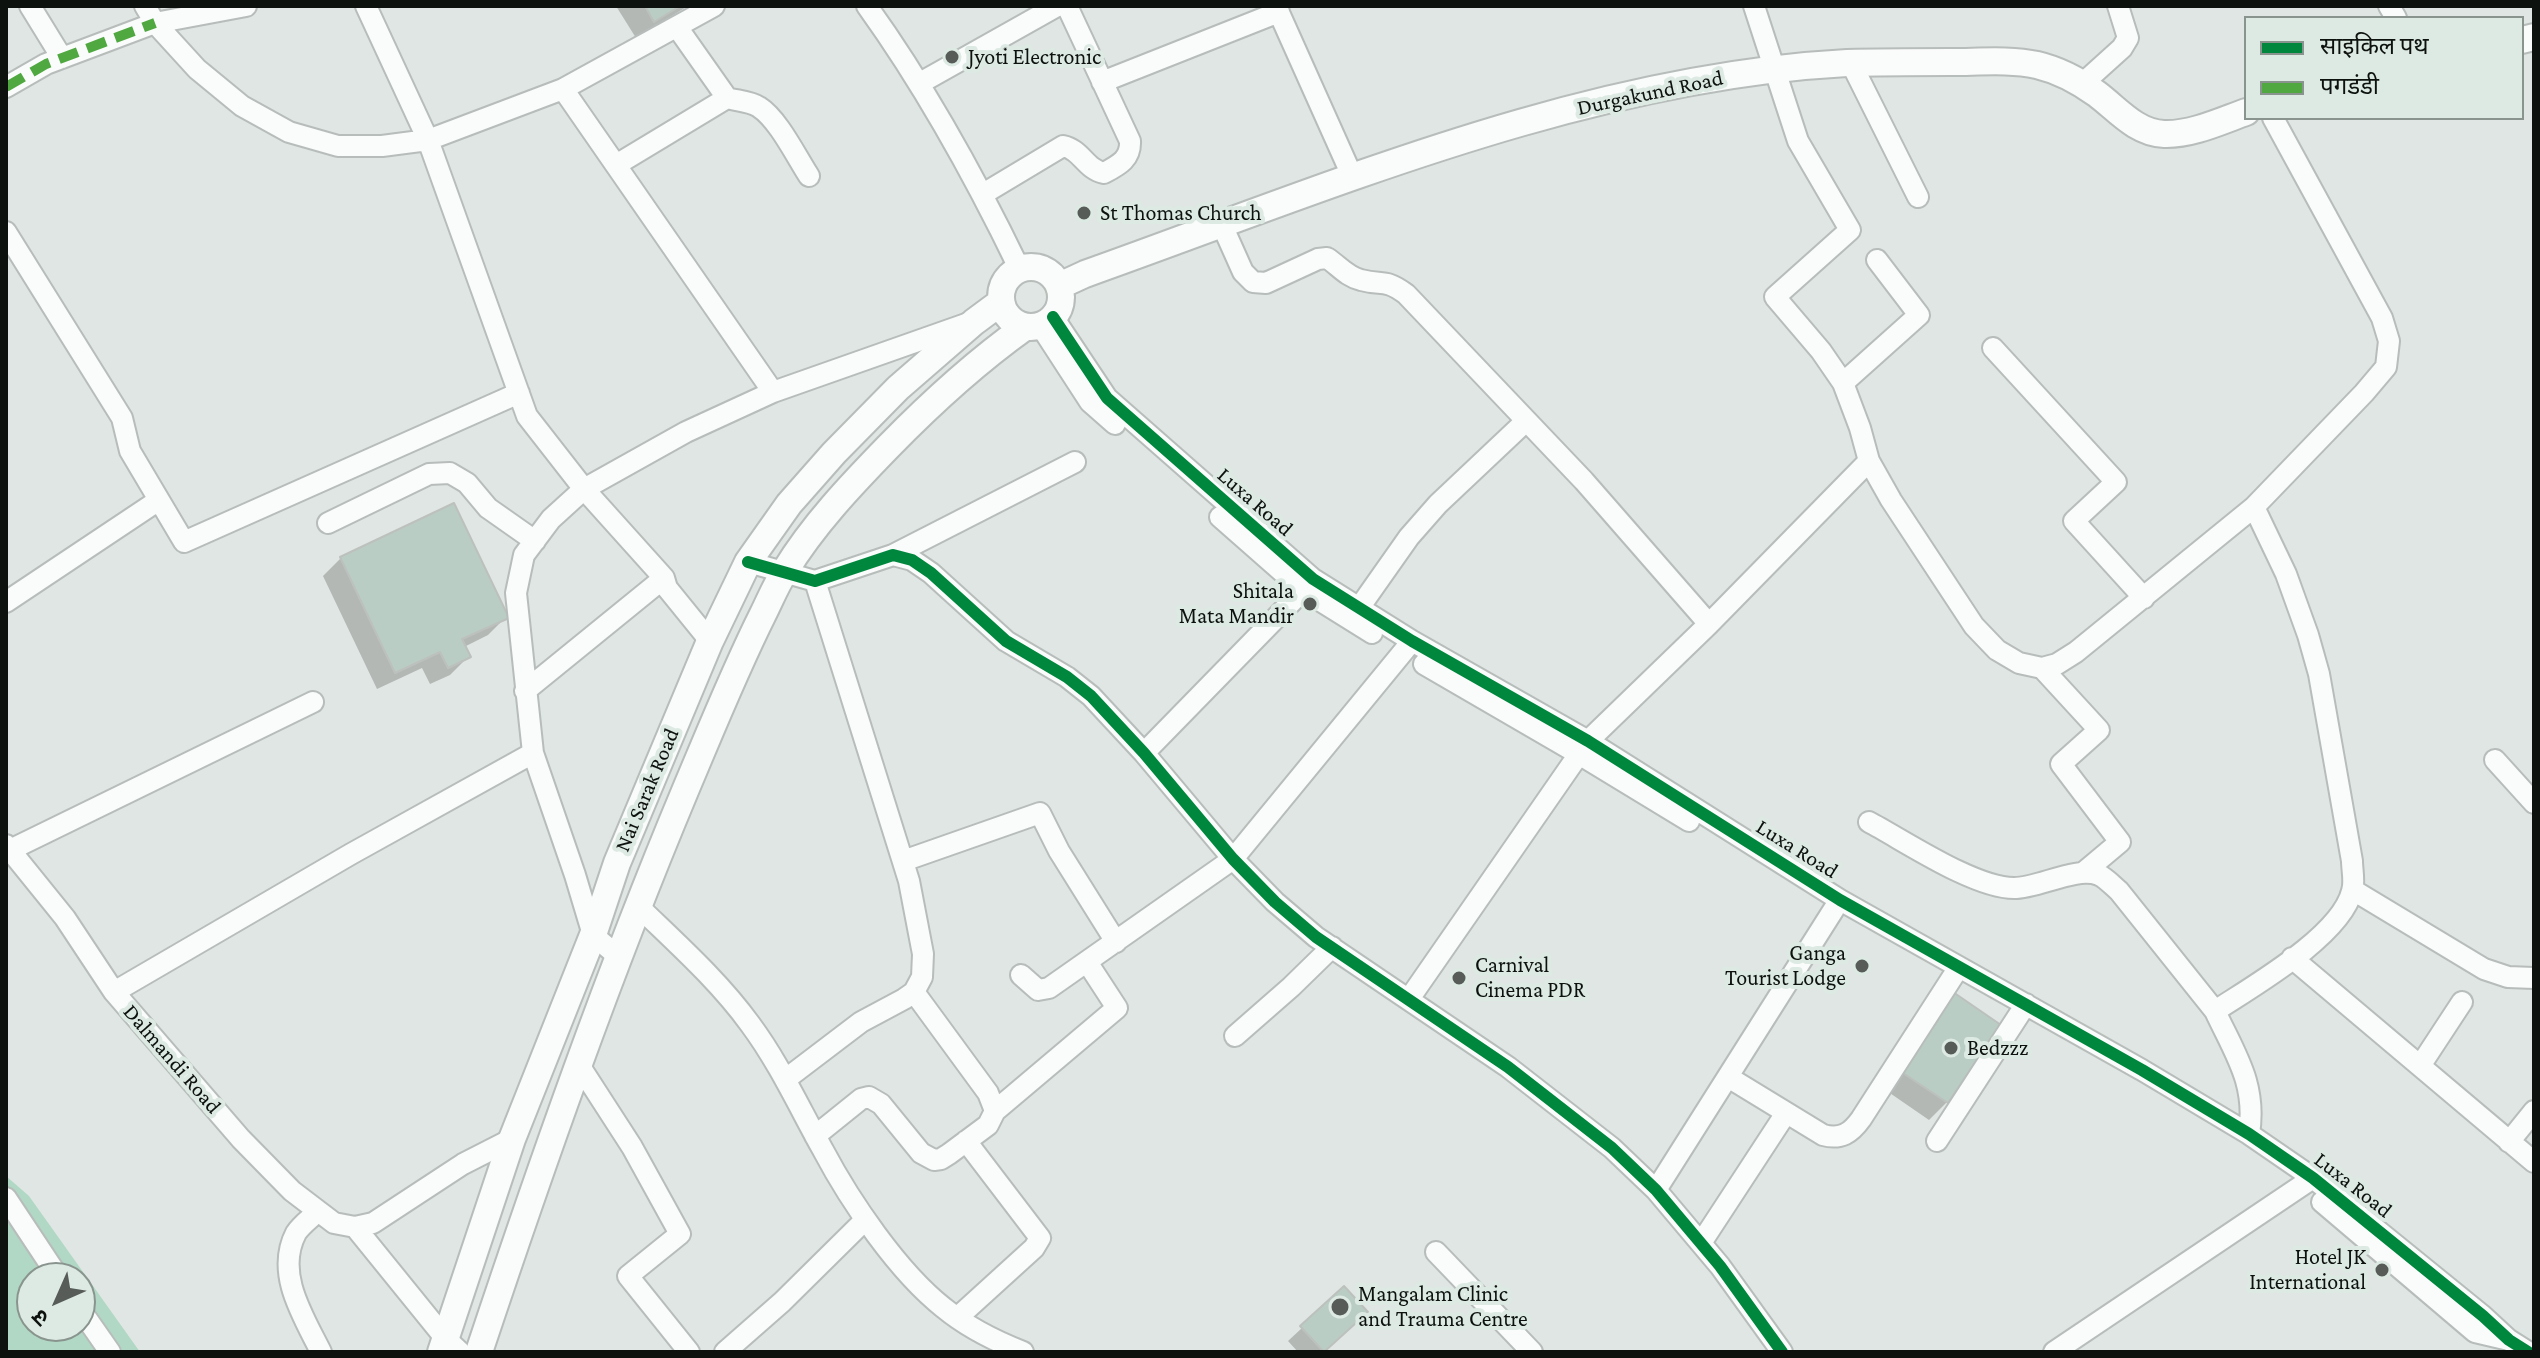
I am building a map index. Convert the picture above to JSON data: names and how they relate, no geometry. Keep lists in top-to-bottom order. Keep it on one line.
{"streets":{"main road":["Durgakund Road","Nai Sarak Road"],"street":["Luxa Road","Dalmandi Road"]},"crossings":[["Luxa Road","Nai Sarak Road"]],"places":["Jyoti Electronic","St Thomas Church","Shitala Mata Mandir","Ganga Tourist Lodge","Carnival Cinema PDR","Bedzzz","Hotel JK International","Mangalam Clinic and Trauma Centre"],"legend":["साइकिल पथ","पगडंडी"],"north":"bottom left"}
